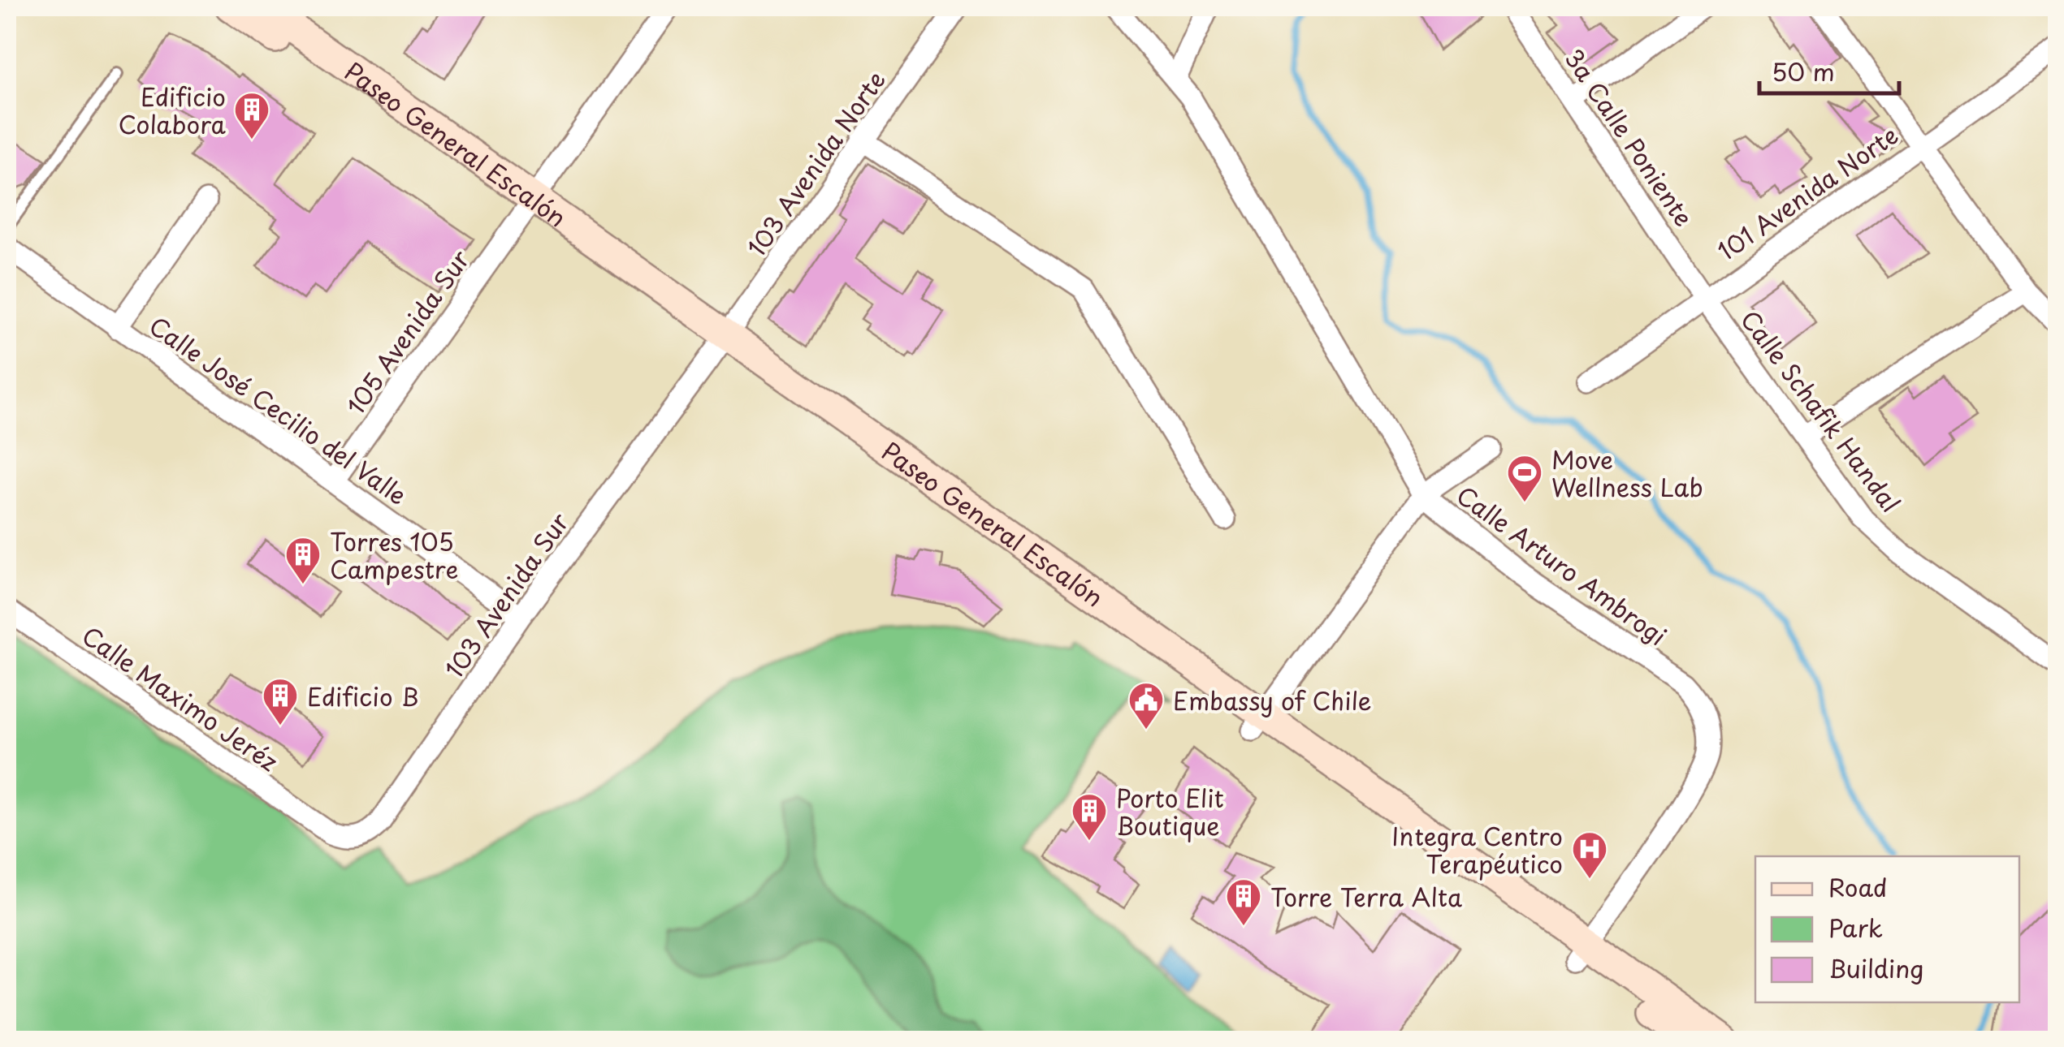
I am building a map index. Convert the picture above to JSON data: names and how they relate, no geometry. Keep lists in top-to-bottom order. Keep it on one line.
{"streets":{"street":["3a Calle Poniente","Paseo General Escalón","103 Avenida Norte","101 Avenida Norte","105 Avenida Sur","Calle José Cecilio del Valle","Calle Schafik Handal","Calle Arturo Ambrogi","103 Avenida Sur","Calle Maximo Jeréz"]},"crossings":[["3a Calle Poniente","101 Avenida Norte"],["3a Calle Poniente","Calle Schafik Handal"],["Paseo General Escalón","103 Avenida Norte"],["Paseo General Escalón","105 Avenida Sur"],["Paseo General Escalón","Calle Arturo Ambrogi"],["Paseo General Escalón","103 Avenida Sur"],["103 Avenida Norte","103 Avenida Sur"],["101 Avenida Norte","Calle Schafik Handal"],["105 Avenida Sur","Calle José Cecilio del Valle"],["Calle José Cecilio del Valle","103 Avenida Sur"],["103 Avenida Sur","Calle Maximo Jeréz"]],"places":{"building":["Edificio Colabora","Torres 105 Campestre","Edificio B","Porto Elit Boutique","Torre Terra Alta"],"sports":["Move Wellness Lab"],"public building":["Embassy of Chile"],"hospital":["Integra Centro Terapéutico"]},"legend":["Road","Park","Building"],"scale_bar":"50 m"}
